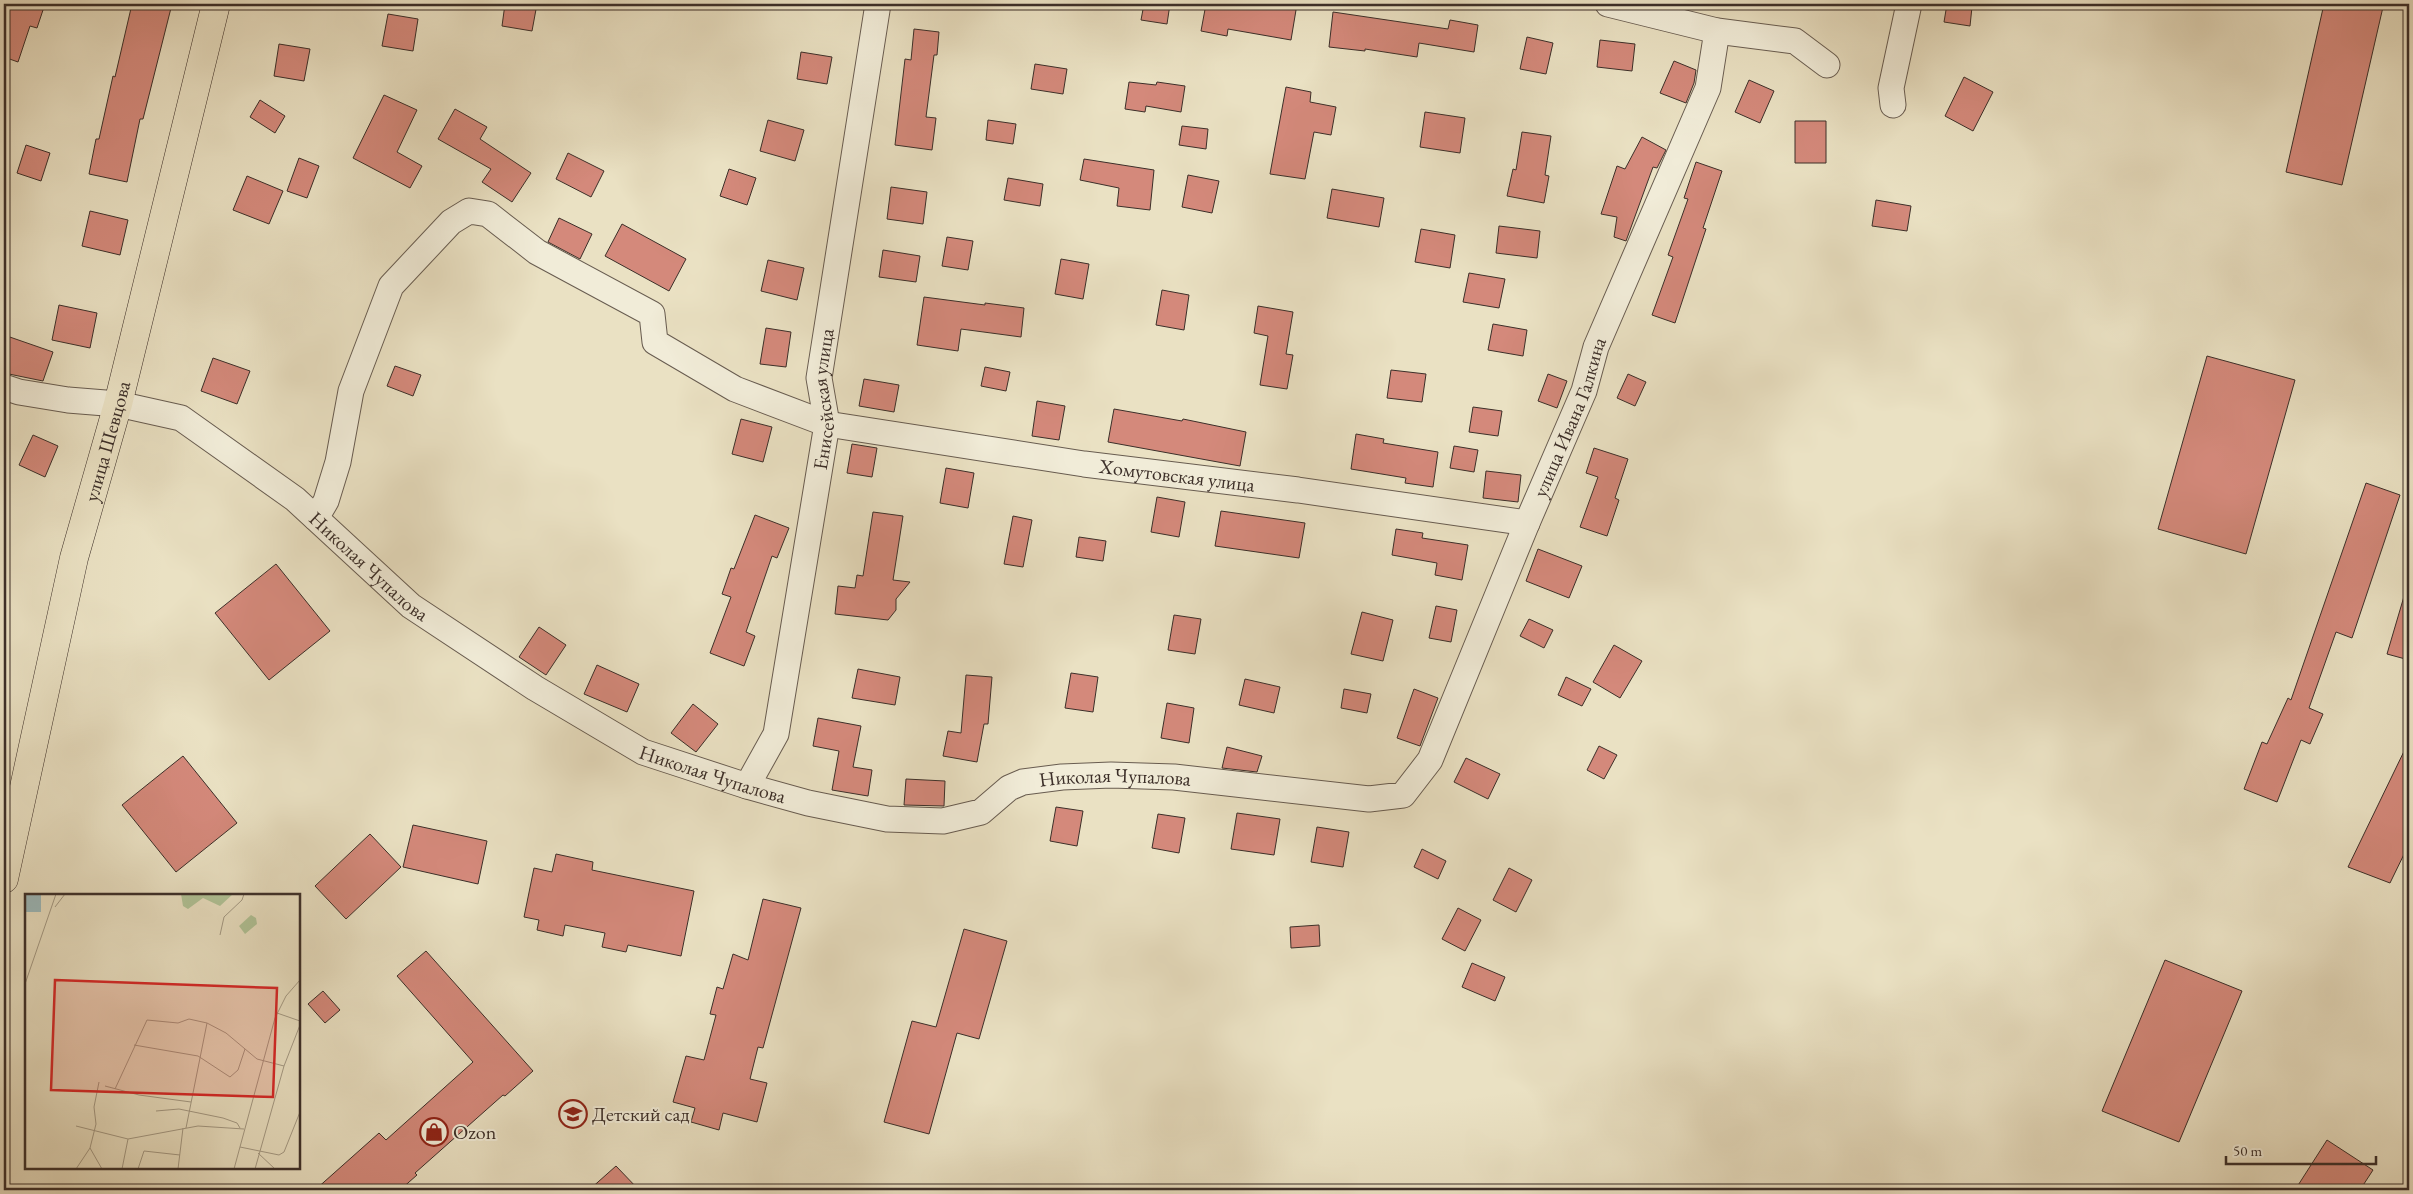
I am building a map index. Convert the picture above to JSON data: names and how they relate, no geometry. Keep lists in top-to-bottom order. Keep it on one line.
{"streets":{"main road":["улица Шевцова"],"street":["Енисейская улица","улица Ивана Галкина","Хомутовская улица","Николая Чупалова"]},"crossings":[["Енисейская улица","Хомутовская улица"],["Енисейская улица","Николая Чупалова"],["улица Ивана Галкина","Хомутовская улица"],["улица Ивана Галкина","Николая Чупалова"],["улица Шевцова","Николая Чупалова"],["Хомутовская улица","Николая Чупалова"]],"places":{"school or university":["Детский сад"],"shop":["Ozon"]},"scale_bar":"50 m"}
